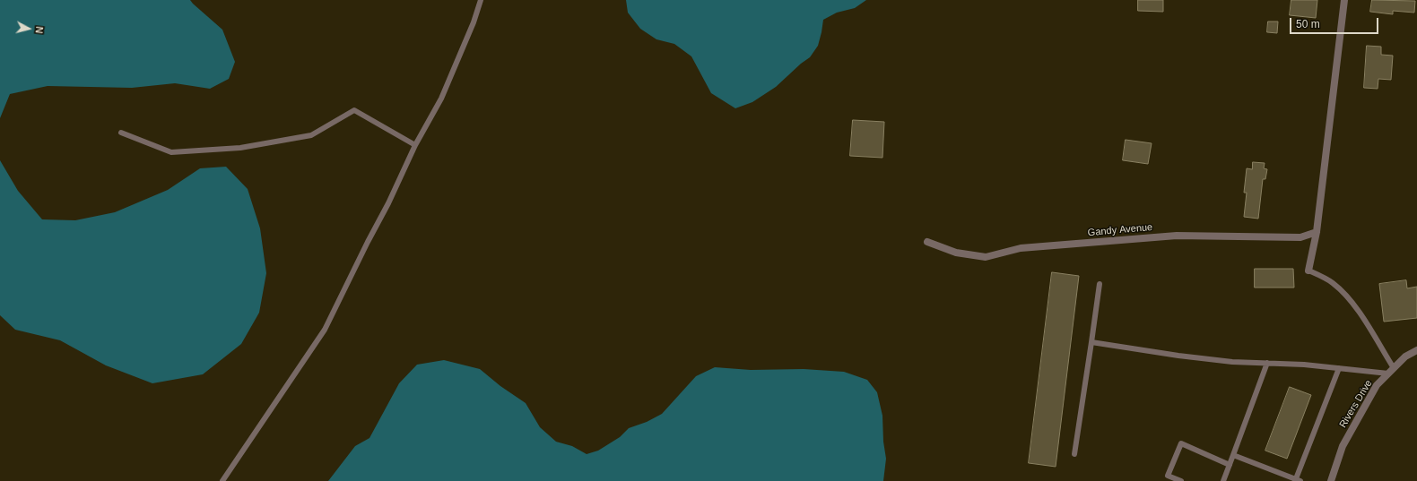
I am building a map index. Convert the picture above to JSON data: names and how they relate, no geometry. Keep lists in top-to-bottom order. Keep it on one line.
{"streets":{"street":["Gandy Avenue","Rivers Drive"]},"scale_bar":"50 m","north":"right"}
